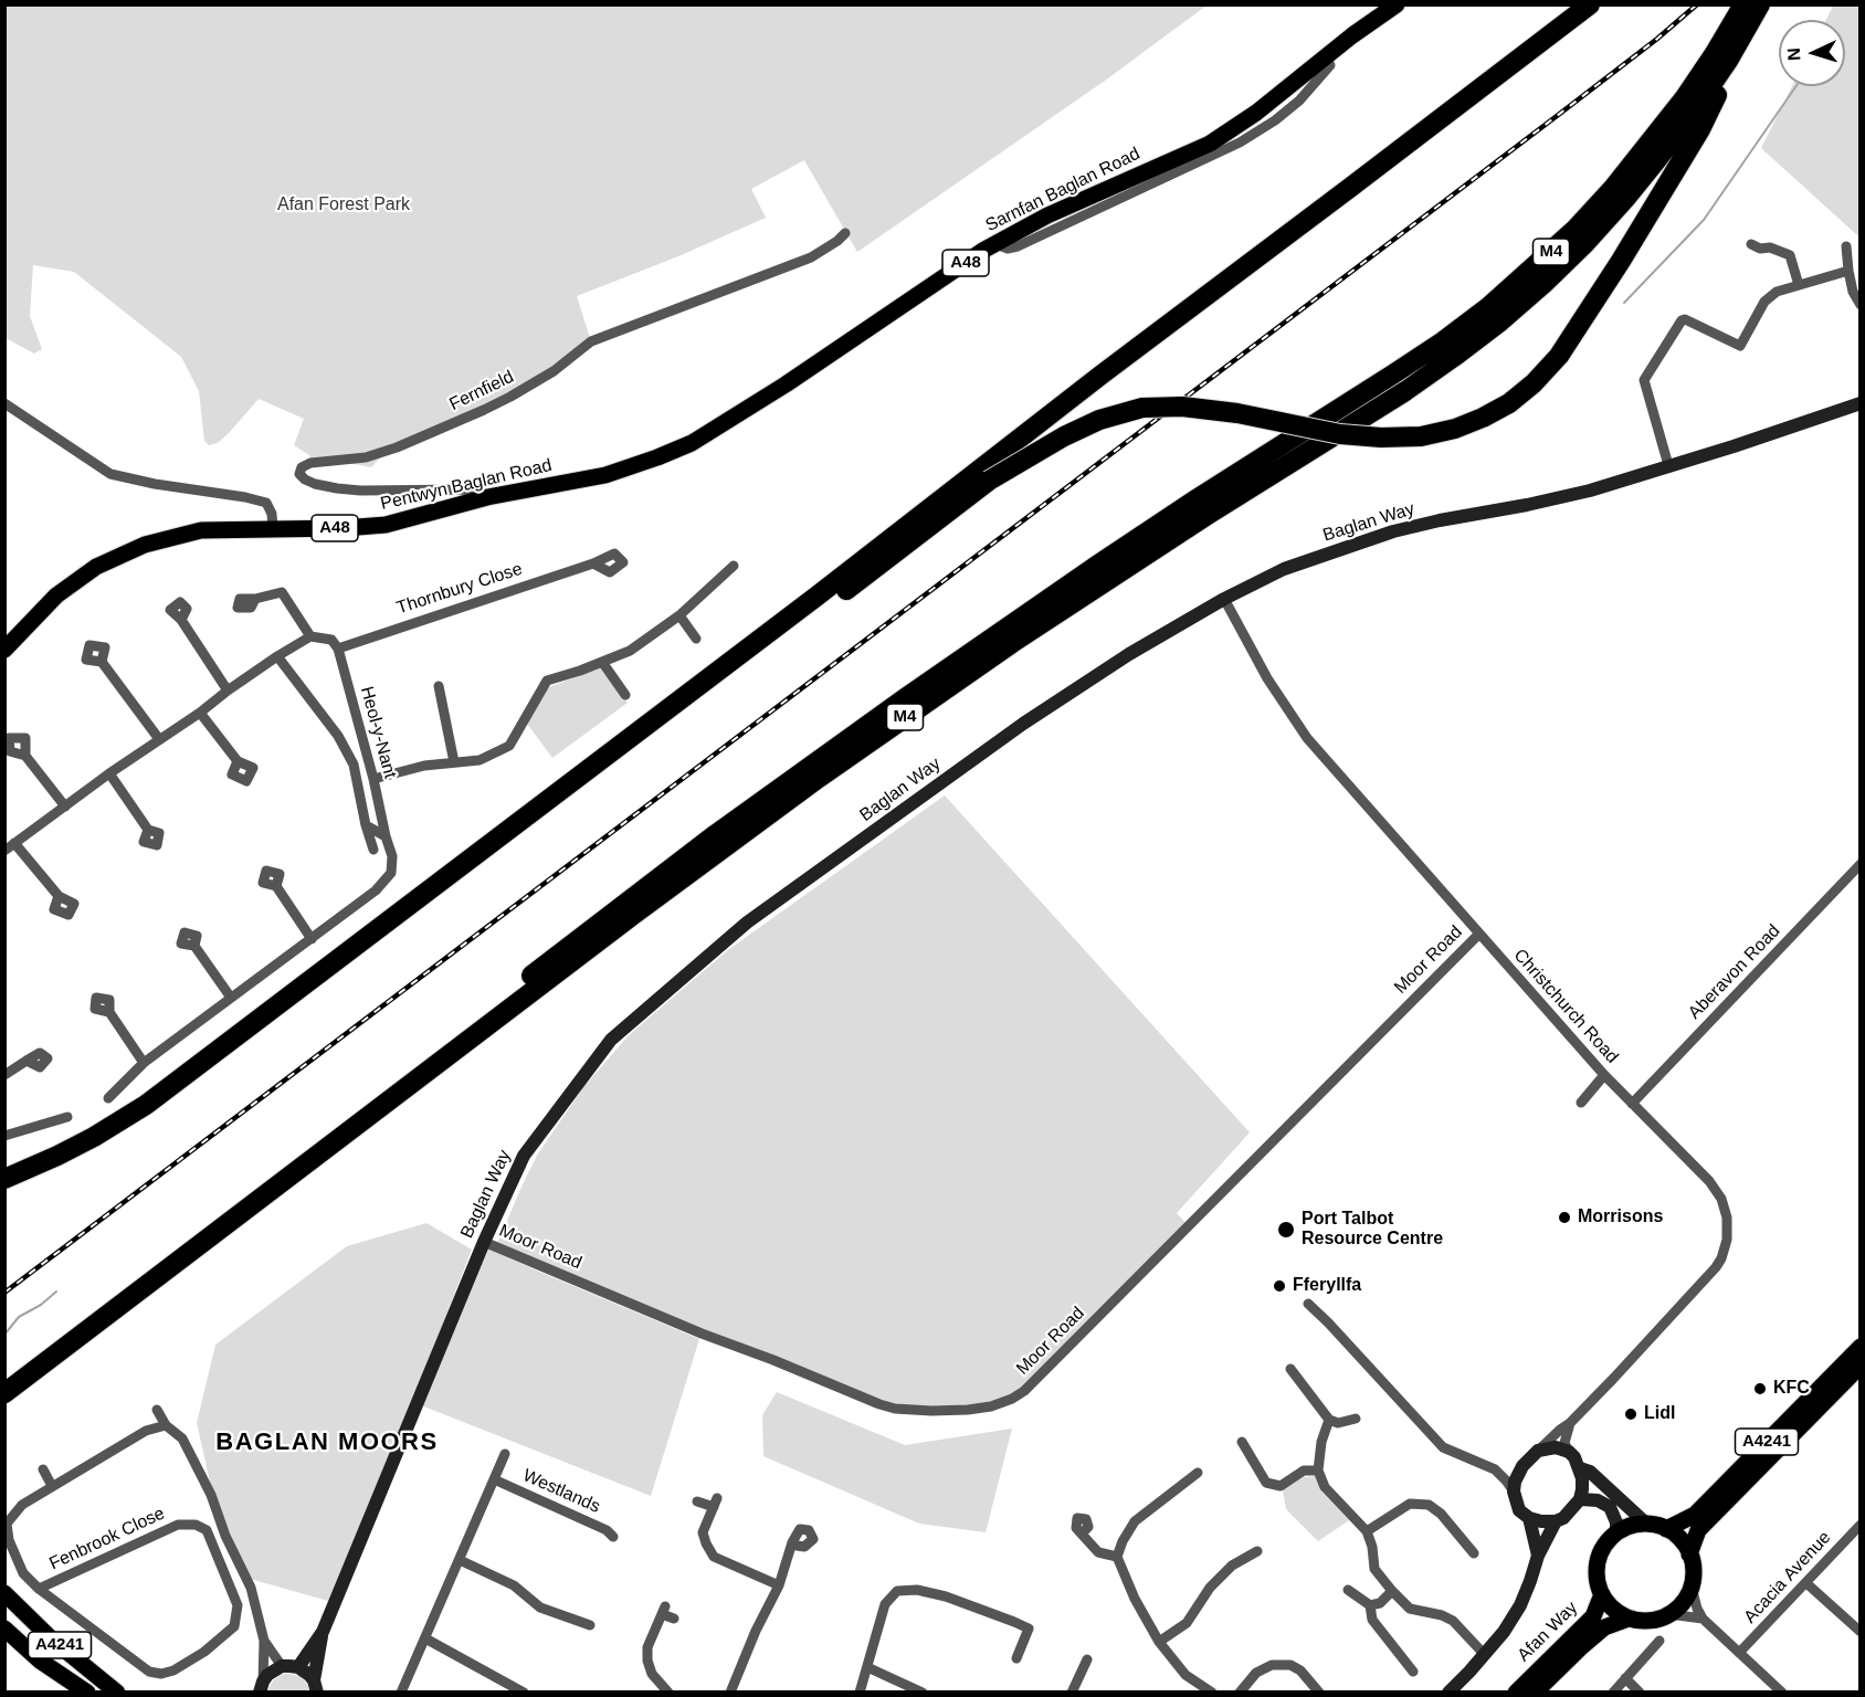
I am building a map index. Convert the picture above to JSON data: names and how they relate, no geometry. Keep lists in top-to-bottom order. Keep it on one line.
{"streets":{"highway":["M4"],"main road":["Sarnfan Baglan Road","A48","Pentwyn Baglan Road","A4241","Afan Way"],"street":["Fernfield","Baglan Way","Thornbury Close","Heol-y-Nant","Moor Road","Aberavon Road","Christchurch Road","Westlands","Fenbrook Close","Acacia Avenue"]},"crossings":[["Sarnfan Baglan Road","Pentwyn Baglan Road"],["Fernfield","Pentwyn Baglan Road"],["Baglan Way","Moor Road"],["Baglan Way","Christchurch Road"],["Thornbury Close","Heol-y-Nant"],["Moor Road","Christchurch Road"],["Aberavon Road","Christchurch Road"],["A4241","Afan Way"]],"districts":["BAGLAN MOORS"],"parks":["Afan Forest Park"],"places":["Morrisons","Port Talbot Resource Centre","Fferyllfa","KFC","Lidl"],"north":"left"}
